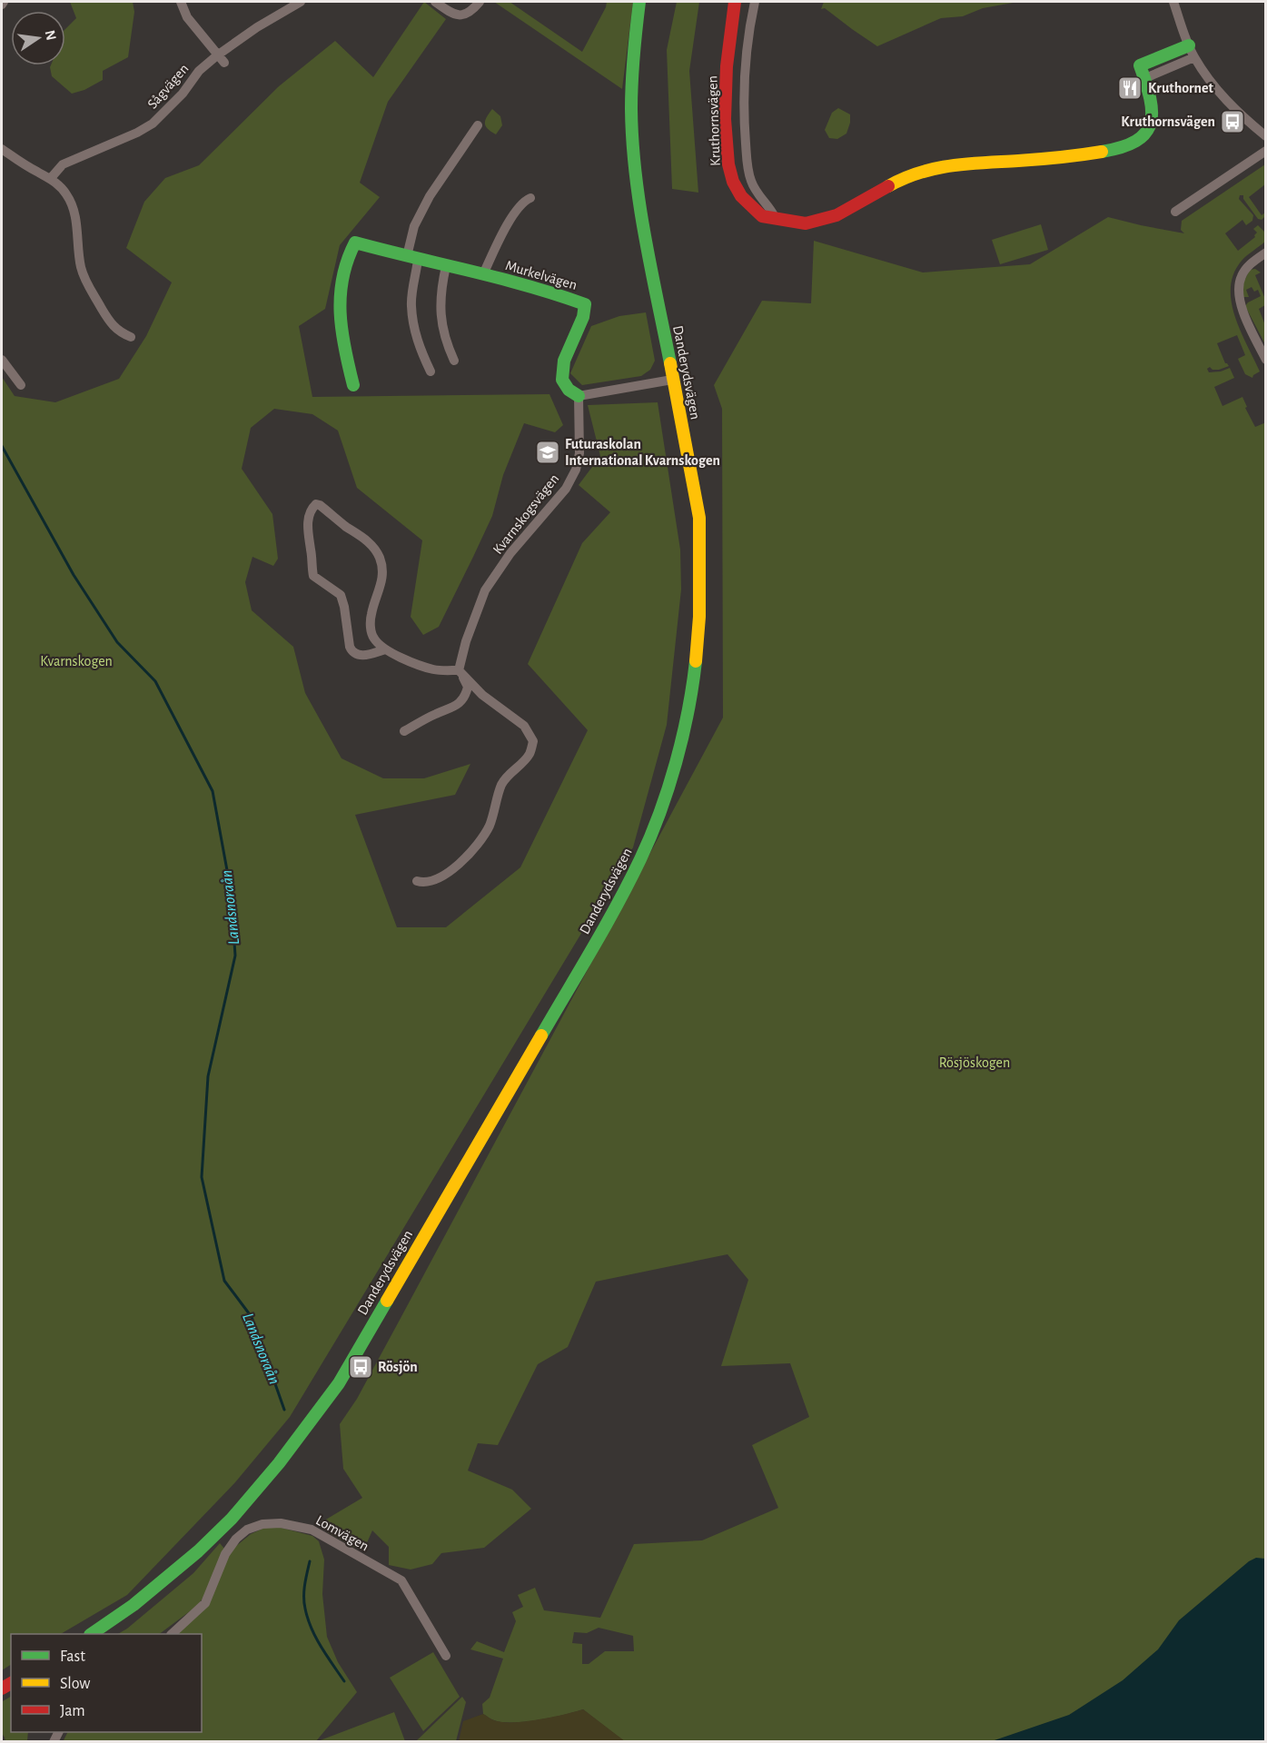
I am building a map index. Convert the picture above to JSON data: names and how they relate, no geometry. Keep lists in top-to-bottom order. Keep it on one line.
{"streets":{"main road":["Kruthornsvägen","Murkelvägen","Danderydsvägen"],"street":["Sågvägen","Kvarnskogsvägen","Lomvägen"]},"crossings":[["Murkelvägen","Kvarnskogsvägen"]],"water":["Landsnoraån"],"parks":["Kvarnskogen","Rösjöskogen"],"places":{"restaurant":["Kruthornet"],"bus stop":["Kruthornsvägen","Rösjön"],"school or university":["Futuraskolan International Kvarnskogen"]},"legend":["Fast","Slow","Jam"],"north":"right"}
